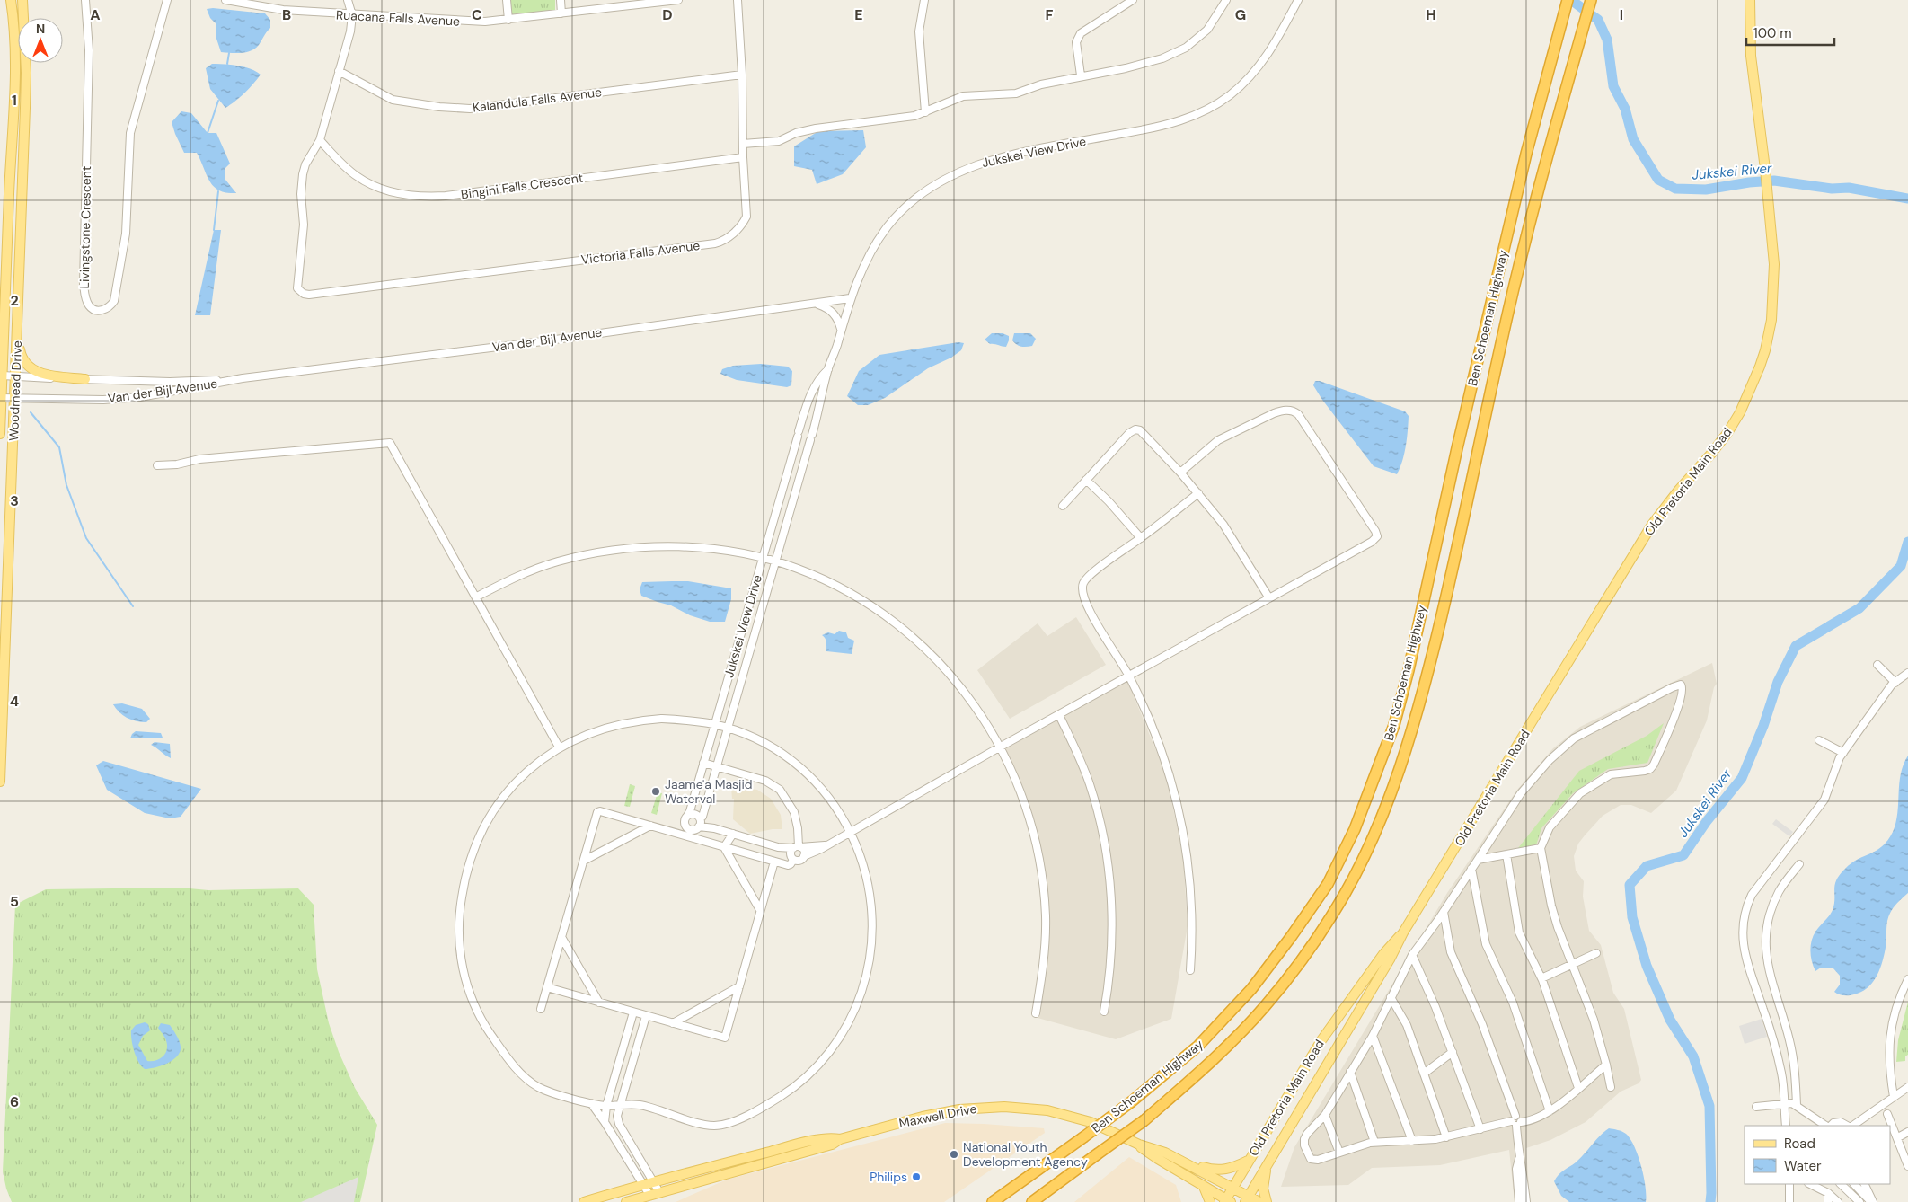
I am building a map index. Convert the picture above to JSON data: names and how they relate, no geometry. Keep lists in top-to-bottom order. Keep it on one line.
{"streets":{"highway":["Ben Schoeman Highway"],"main road":["Woodmead Drive","Old Pretoria Main Road","Maxwell Drive"],"street":["Ruacana Falls Avenue","Kalandula Falls Avenue","Jukskei View Drive","Bingini Falls Crescent","Livingstone Crescent","Victoria Falls Avenue","Van der Bijl Avenue"]},"crossings":[["Kalandula Falls Avenue","Victoria Falls Avenue"],["Jukskei View Drive","Van der Bijl Avenue"],["Bingini Falls Crescent","Victoria Falls Avenue"],["Van der Bijl Avenue","Woodmead Drive"],["Old Pretoria Main Road","Maxwell Drive"]],"water":["Jukskei River"],"places":["Jaame'a Masjid Waterval","National Youth Development Agency","Philips"],"legend":["Road","Water"],"scale_bar":"100 m","north":"top","grid":{"columns":["A","B","C","D","E","F","G","H","I"],"rows":["1","2","3","4","5","6"]}}
